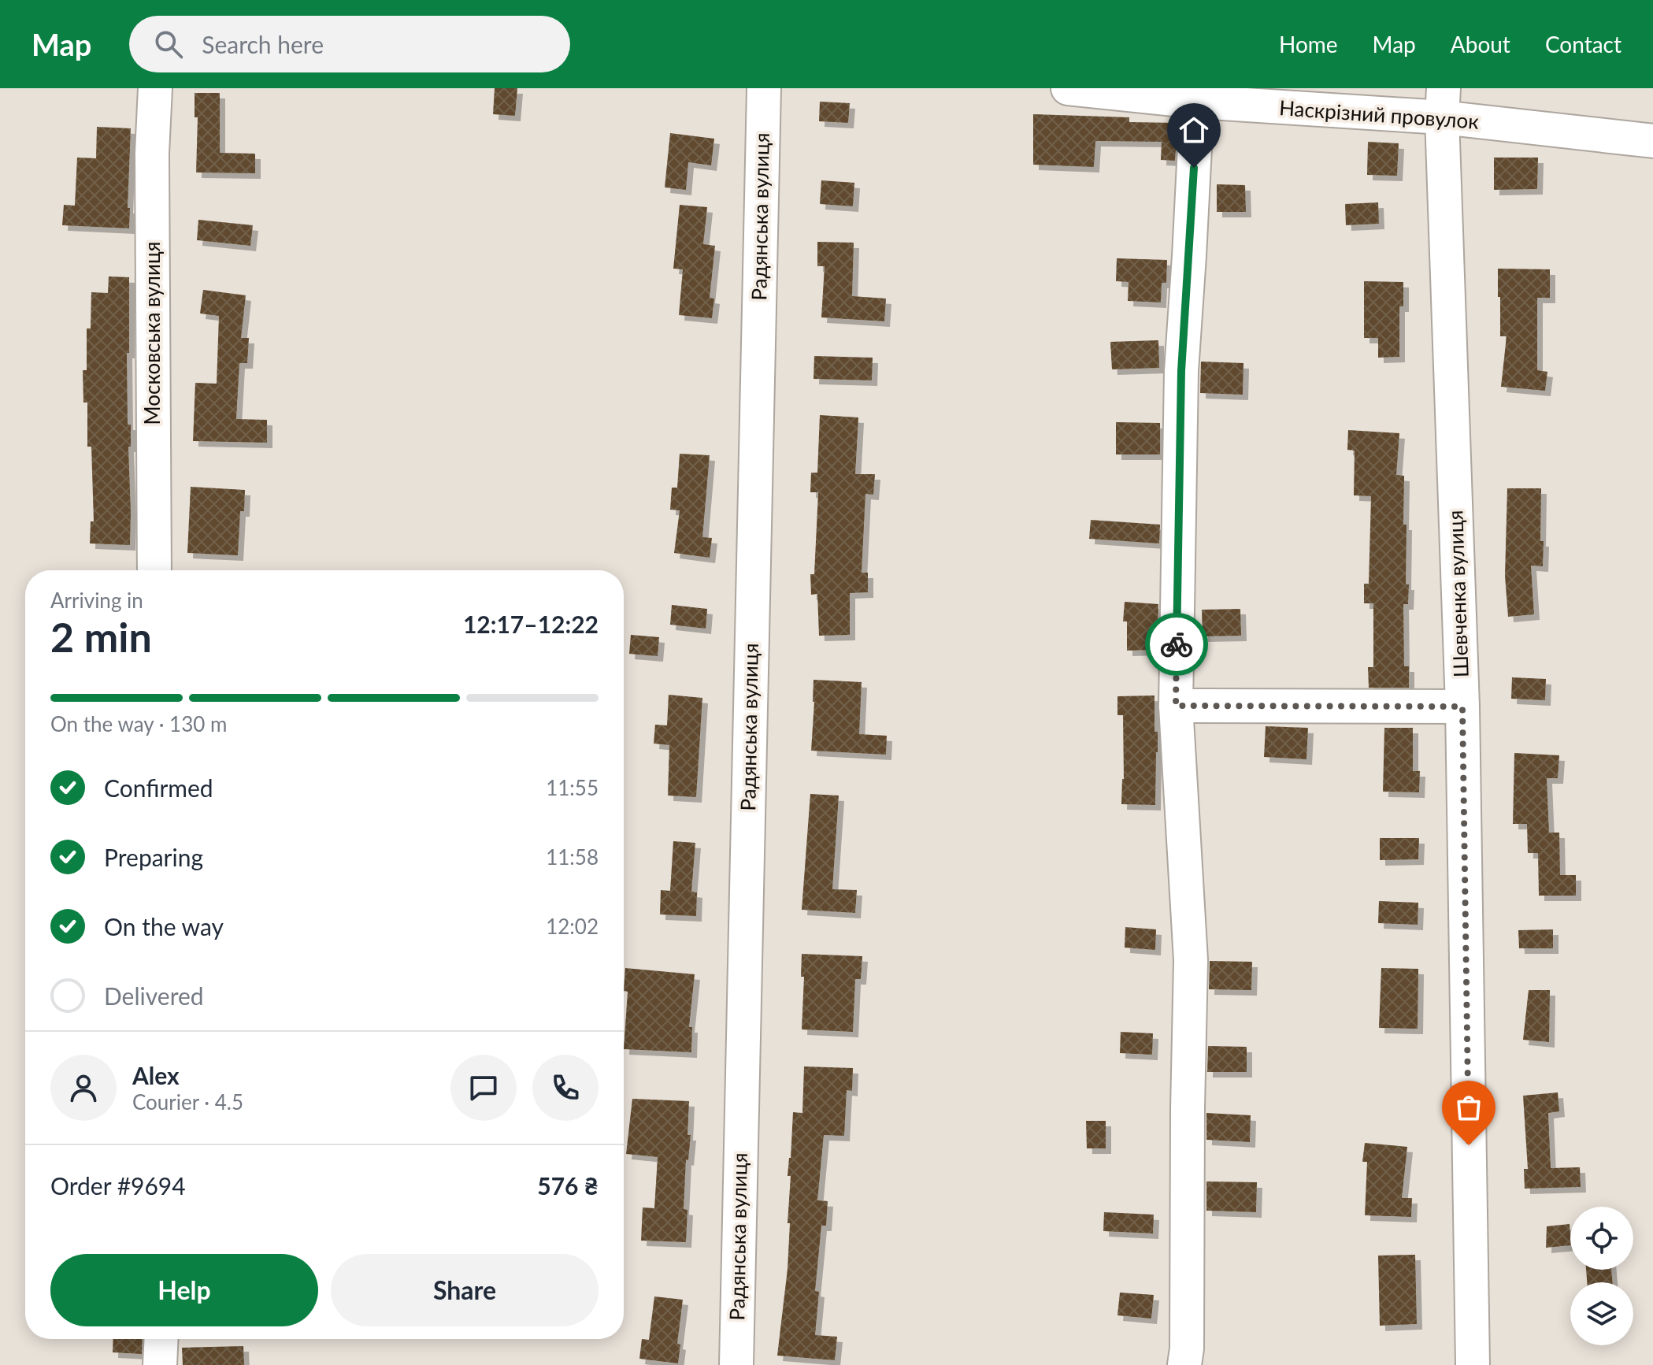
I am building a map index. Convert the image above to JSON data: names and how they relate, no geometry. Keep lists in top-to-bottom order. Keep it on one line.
{"streets":{"street":["Наскрізний провулок","Радянська вулиця","Московська вулиця","Шевченка вулиця"]},"crossings":[["Наскрізний провулок","Шевченка вулиця"]],"page":{"header":"Map","search":"Search here","nav":["Home","Map","About","Contact"],"heading":["2 min","Arriving in","12:17–12:22"],"panel":["Alex","Courier · 4.5","Order #9694","576 ₴"],"bar":"On the way · 130 m","list":[["Confirmed","11:55"],["Preparing","11:58"],["On the way","12:02"],"Delivered"],"buttons":["Help","Share"]}}
